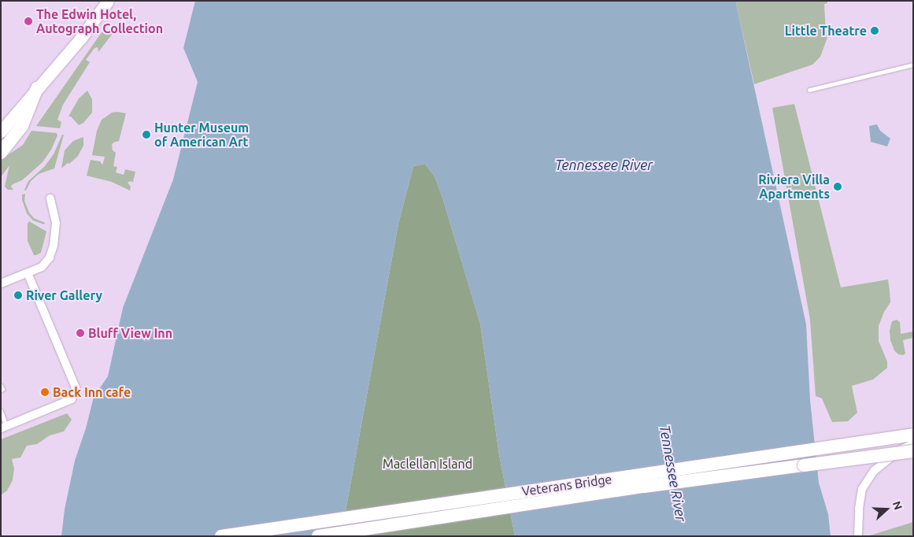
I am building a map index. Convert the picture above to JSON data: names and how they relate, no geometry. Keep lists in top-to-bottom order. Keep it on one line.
{"streets":{"main road":["Veterans Bridge"]},"water":["Tennessee River"],"parks":["Maclellan Island"],"places":["The Edwin Hotel, Autograph Collection","Little Theatre","Hunter Museum of American Art","Riviera Villa Apartments","River Gallery","Bluff View Inn","Back Inn cafe"],"north":"right"}
